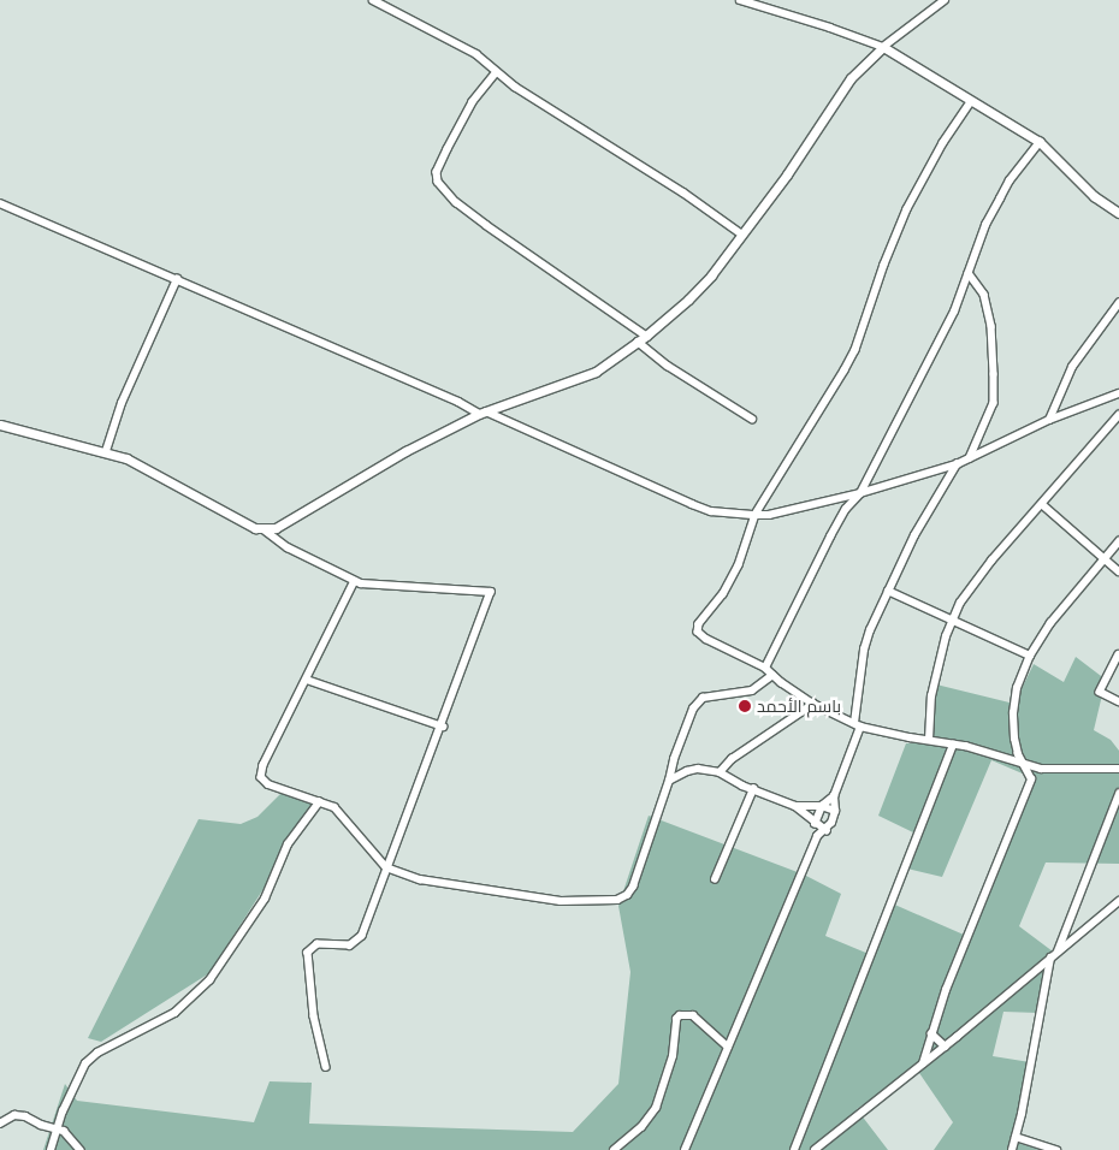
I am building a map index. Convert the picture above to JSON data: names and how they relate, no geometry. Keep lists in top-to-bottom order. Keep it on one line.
{"places":["باسم الأحمد"]}
